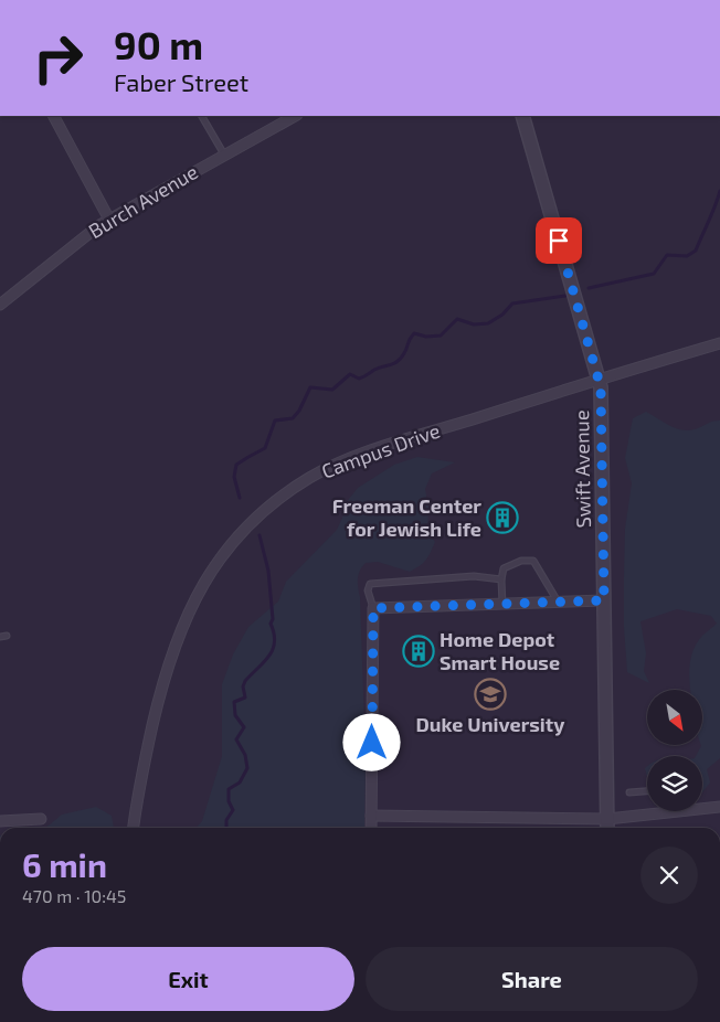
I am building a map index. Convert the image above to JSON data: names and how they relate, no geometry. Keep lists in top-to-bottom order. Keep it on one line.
{"streets":{"street":["Burch Avenue","Campus Drive","Swift Avenue"]},"crossings":[["Campus Drive","Swift Avenue"]],"places":{"building":["Freeman Center for Jewish Life","Home Depot Smart House"],"school or university":["Duke University"]},"north":"bottom right","page":{"turn":["90 m","Faber Street"],"heading":["6 min","470 m · 10:45"],"buttons":["Exit","Share"]}}
